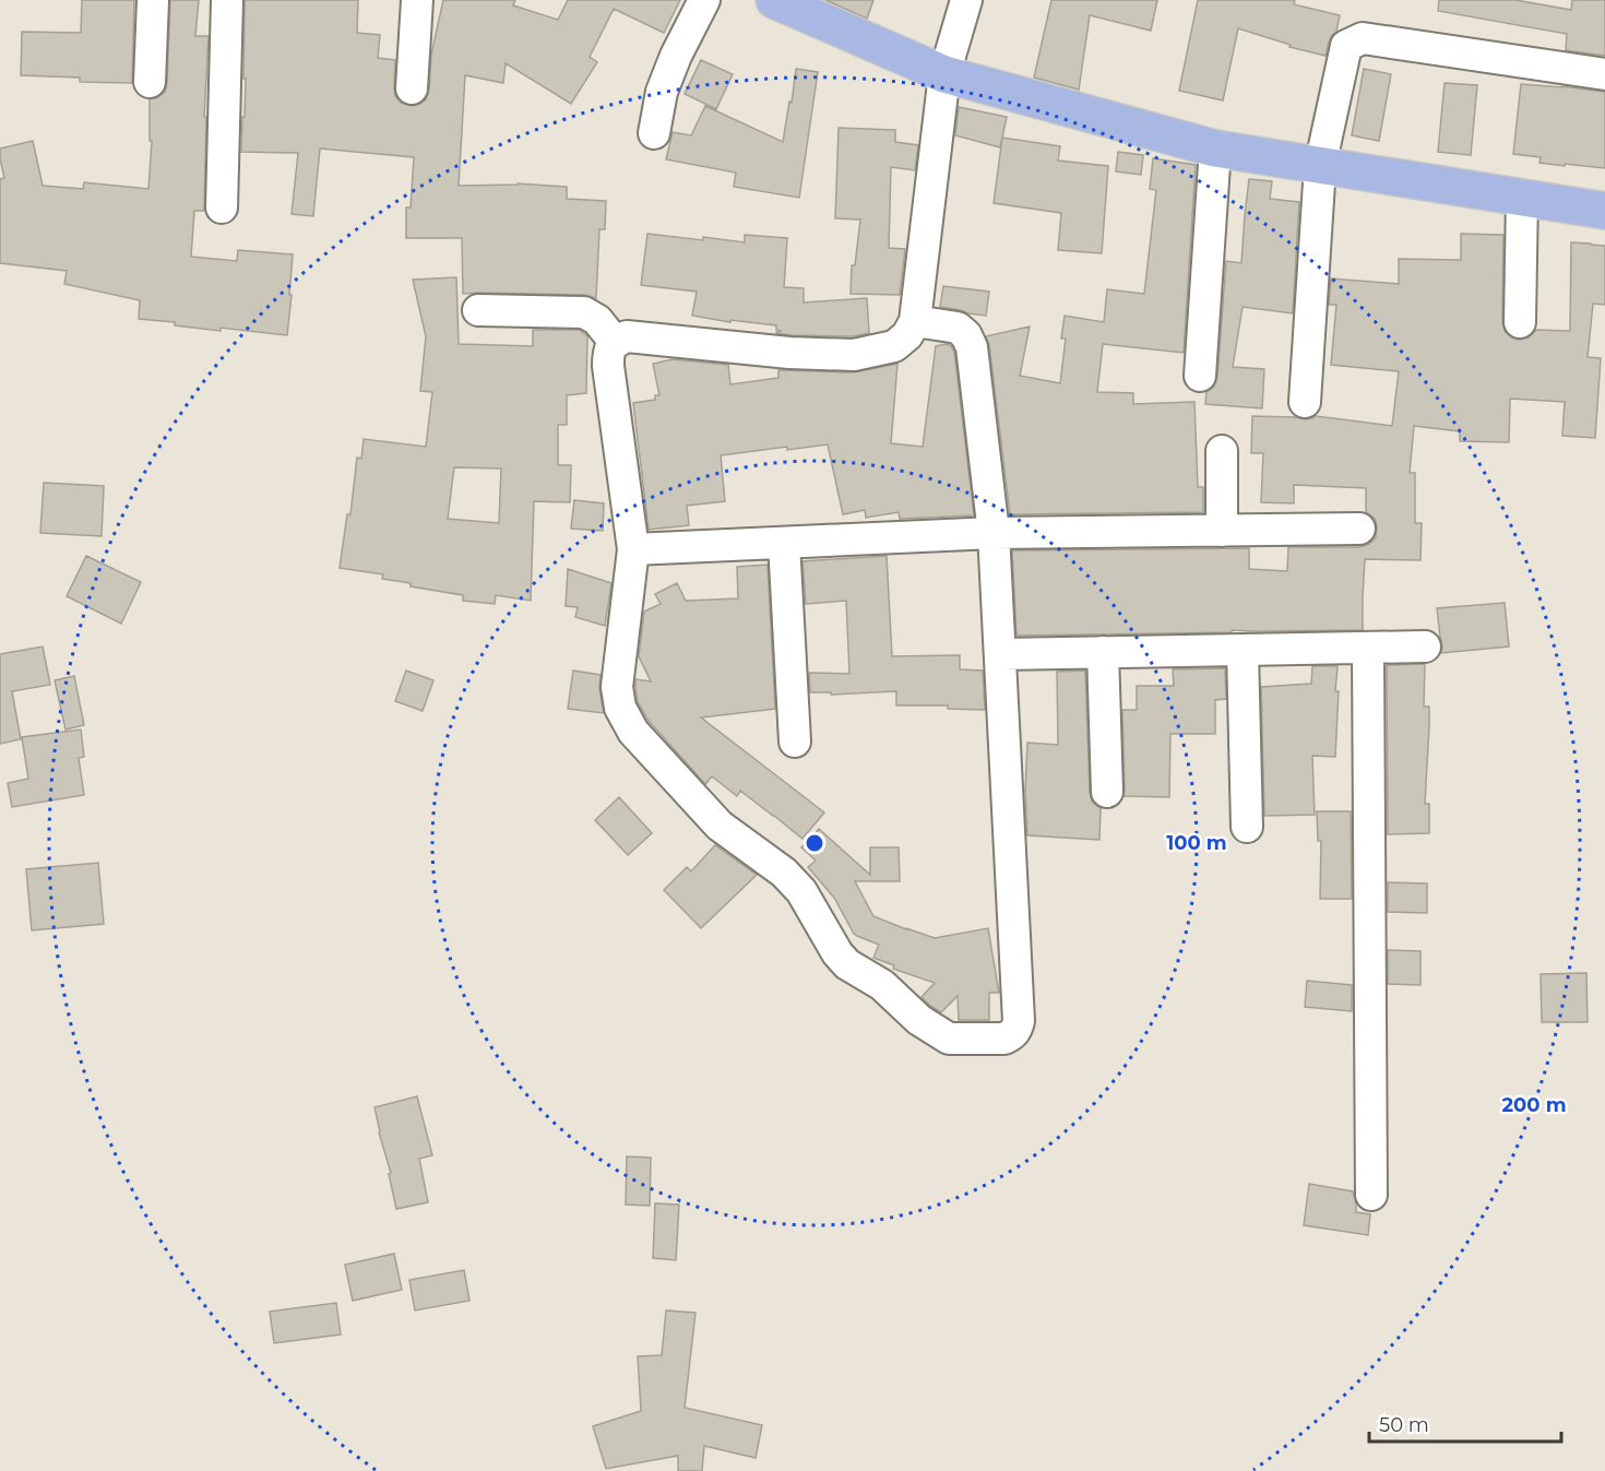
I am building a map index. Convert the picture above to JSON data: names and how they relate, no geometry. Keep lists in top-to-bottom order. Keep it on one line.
{"scale_bar":"50 m","rings":["100 m","200 m"]}
